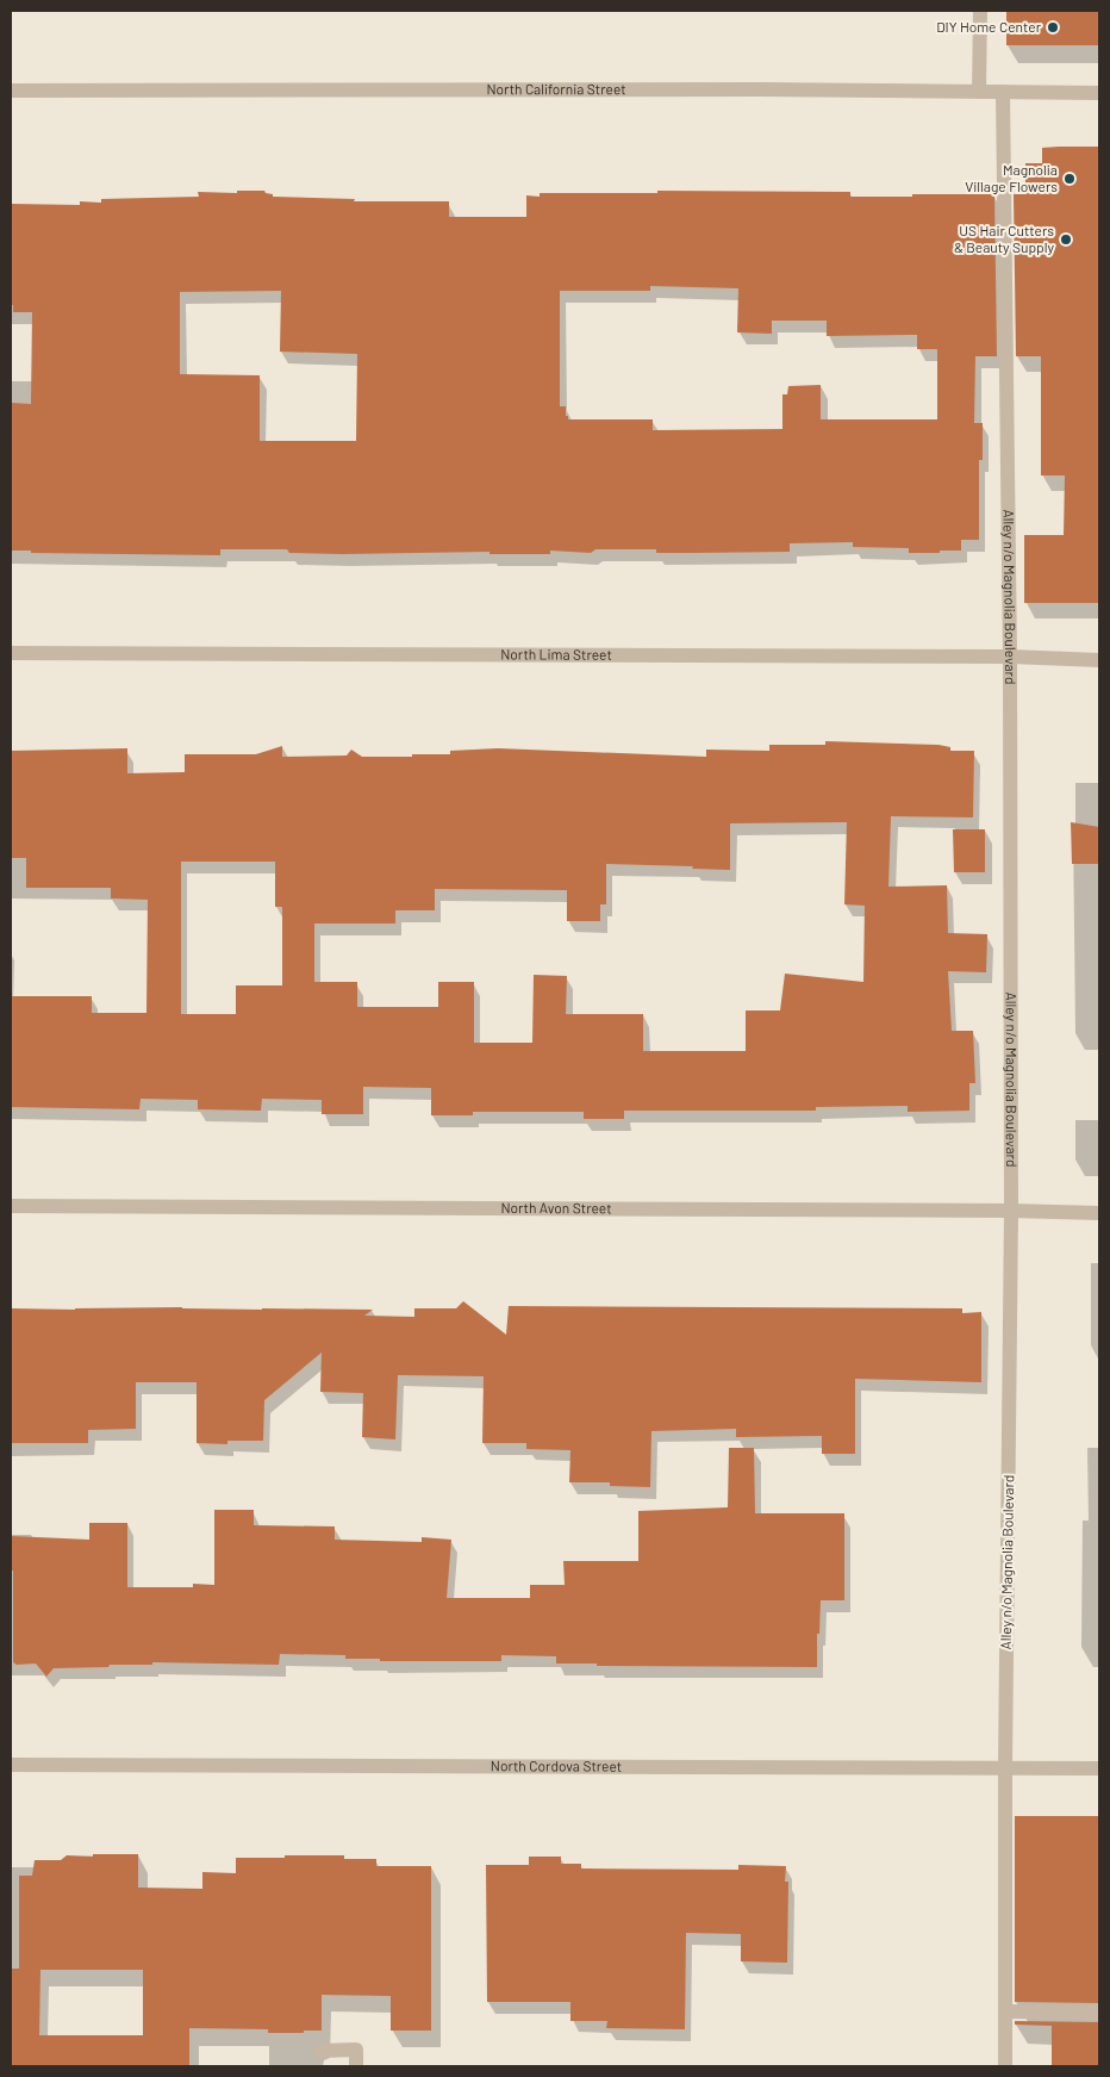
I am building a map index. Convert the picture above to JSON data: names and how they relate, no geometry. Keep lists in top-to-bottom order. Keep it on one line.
{"streets":{"street":["North California Street","Alley n/o Magnolia Boulevard","North Lima Street","North Avon Street","North Cordova Street"]},"crossings":[["North California Street","Alley n/o Magnolia Boulevard"],["Alley n/o Magnolia Boulevard","North Lima Street"],["Alley n/o Magnolia Boulevard","North Avon Street"],["Alley n/o Magnolia Boulevard","North Cordova Street"]],"places":["DIY Home Center","Magnolia Village Flowers","US Hair Cutters & Beauty Supply"]}
